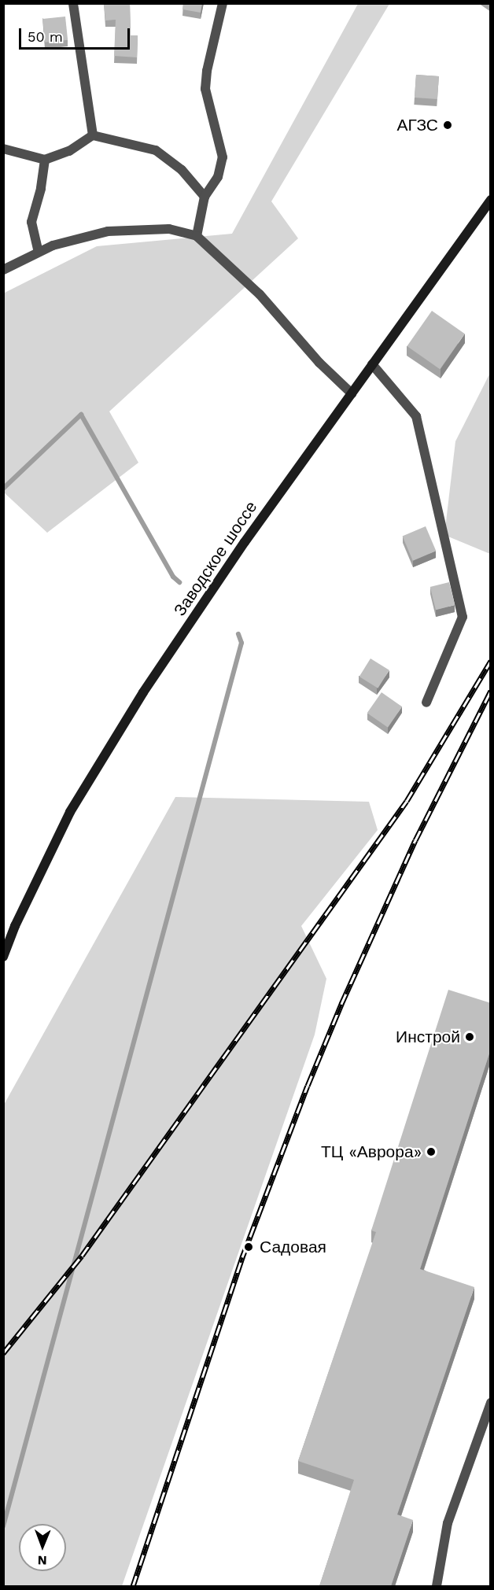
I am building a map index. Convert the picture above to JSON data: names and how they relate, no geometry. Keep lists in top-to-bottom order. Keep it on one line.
{"streets":{"main road":["Заводское шоссе"]},"places":["АГЗС","Инстрой","ТЦ «Аврора»","Садовая"],"scale_bar":"50 m","north":"bottom"}
